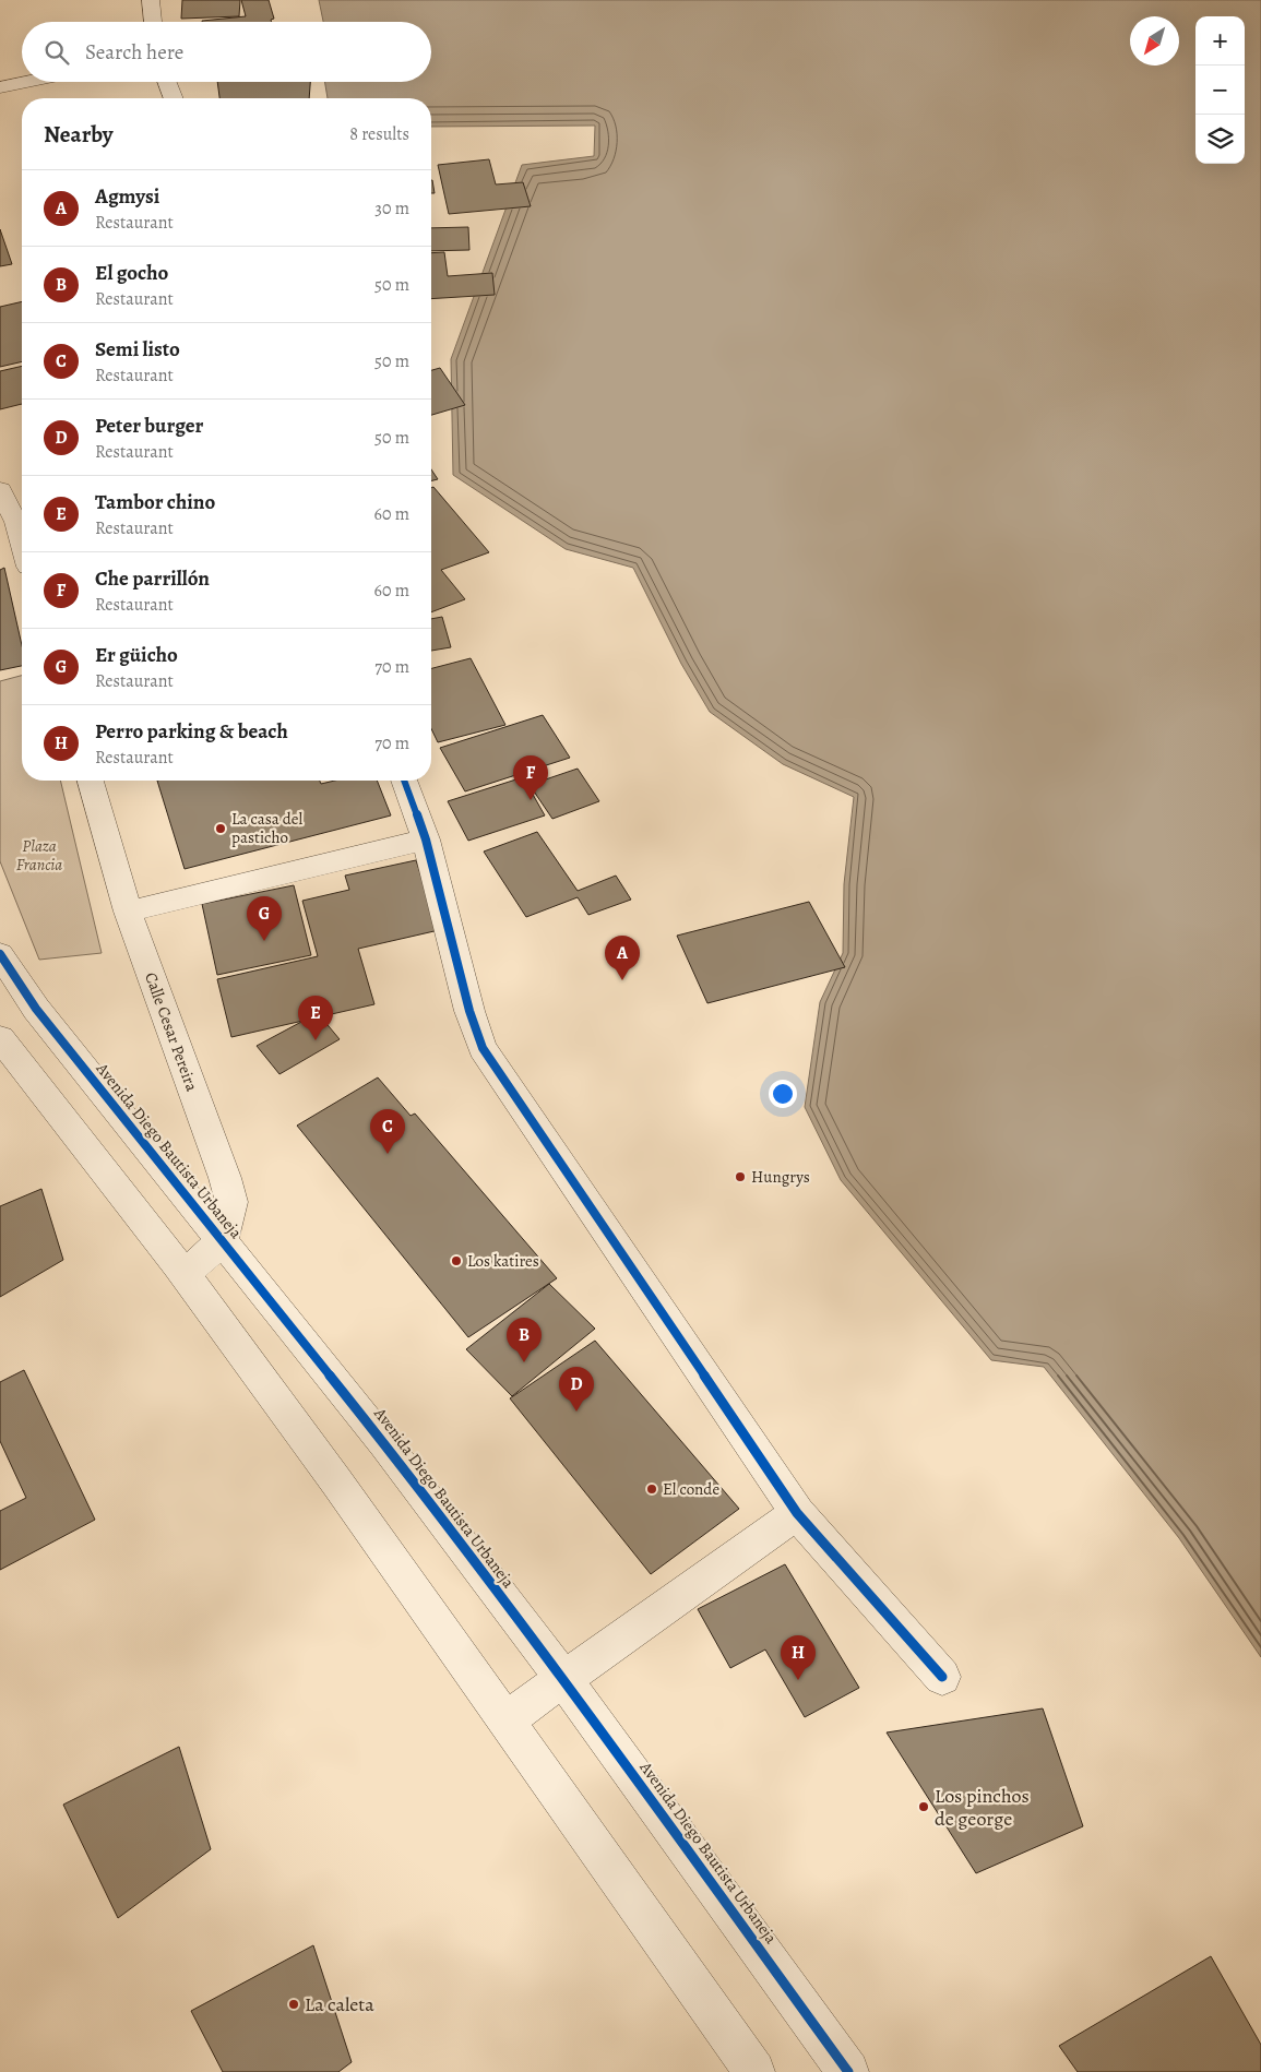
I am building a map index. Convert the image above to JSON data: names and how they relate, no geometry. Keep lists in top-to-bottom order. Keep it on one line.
{"streets":{"street":["Calle Cesar Pereira","Avenida Diego Bautista Urbaneja"]},"crossings":[["Calle Cesar Pereira","Avenida Diego Bautista Urbaneja"]],"parks":["Plaza Francia"],"places":["La casa del pasticho","Hungrys","Los katires","El conde","Los pinchos de george","La caleta"],"north":"bottom left","page":{"map_buttons":["+","−"],"search":"Search here","heading":["Nearby","8 results"],"list":[{"mark":"A","name":"Agmysi","note":"Restaurant","value":"30 m"},{"mark":"B","name":"El gocho","note":"Restaurant","value":"50 m"},{"mark":"C","name":"Semi listo","note":"Restaurant","value":"50 m"},{"mark":"D","name":"Peter burger","note":"Restaurant","value":"50 m"},{"mark":"E","name":"Tambor chino","note":"Restaurant","value":"60 m"},{"mark":"F","name":"Che parrillón","note":"Restaurant","value":"60 m"},{"mark":"G","name":"Er güicho","note":"Restaurant","value":"70 m"},{"mark":"H","name":"Perro parking & beach","note":"Restaurant","value":"70 m"}],"pins":["F","G","A","E","C","B","D","H"]}}
